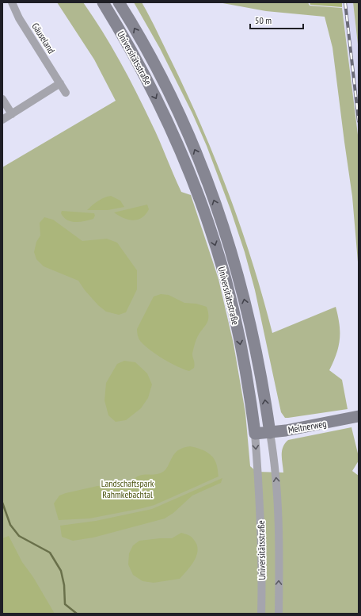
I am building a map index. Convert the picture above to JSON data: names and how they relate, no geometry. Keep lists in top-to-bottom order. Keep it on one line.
{"streets":{"street":["Gäuseland","Universitätsstraße","Meitnerweg"]},"crossings":[["Universitätsstraße","Meitnerweg"]],"parks":["Landschaftspark Rahmkebachtal"],"scale_bar":"50 m"}
